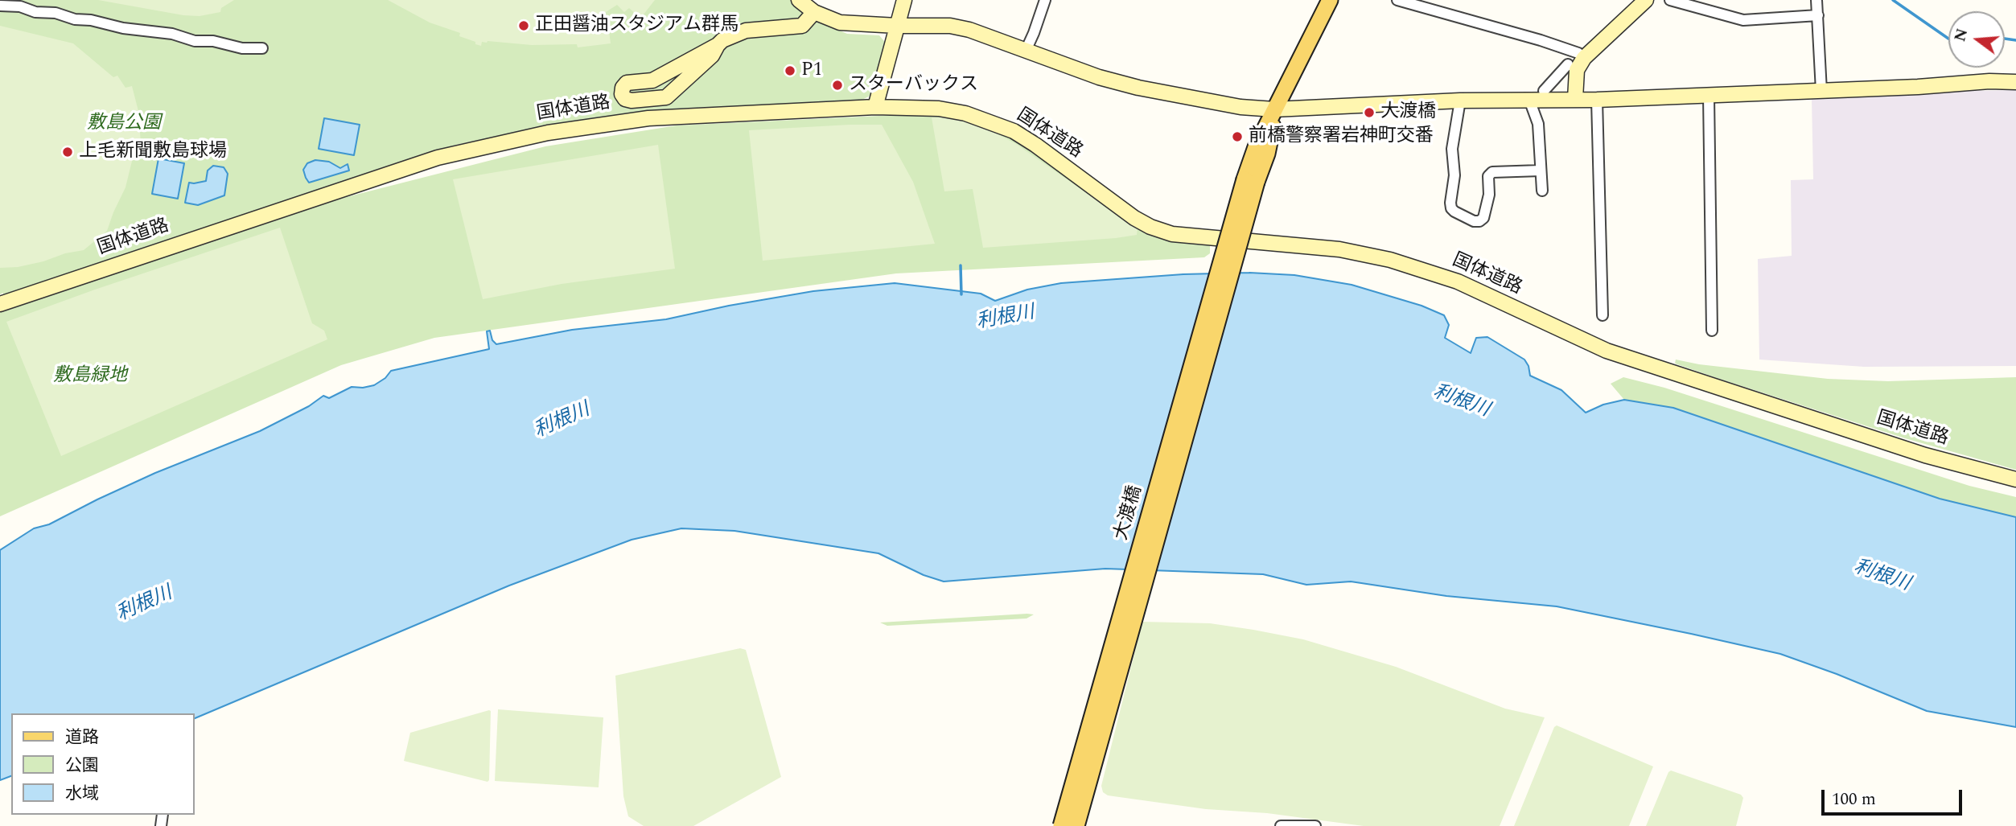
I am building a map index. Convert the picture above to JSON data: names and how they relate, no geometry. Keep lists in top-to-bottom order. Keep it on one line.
{"streets":{"main road":["大渡橋"],"street":["国体道路"]},"water":["利根川"],"parks":["敷島公園","敷島緑地"],"places":["正田醤油スタジアム群馬","P1","スターバックス","大渡橋","前橋警察署岩神町交番","上毛新聞敷島球場"],"legend":["道路","公園","水域"],"scale_bar":"100 m","north":"left"}
